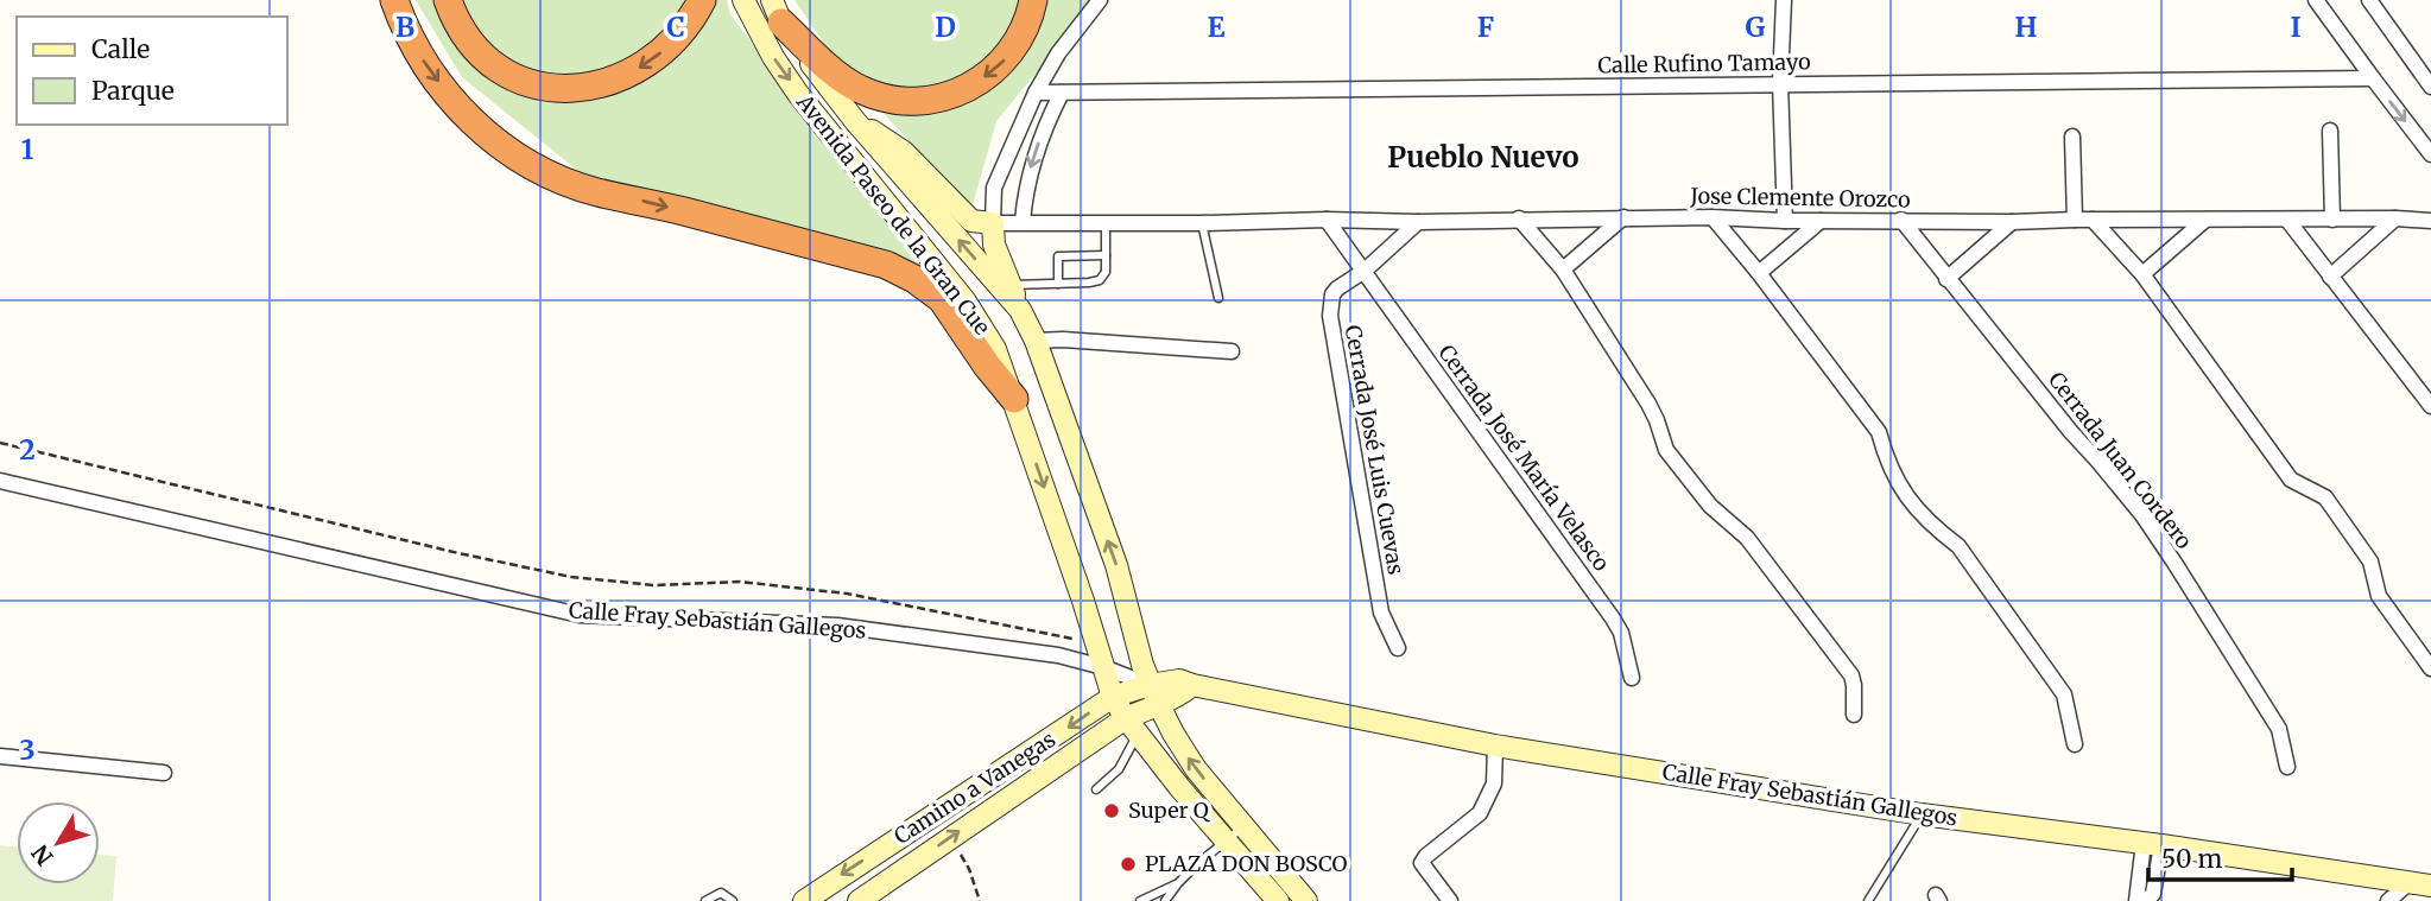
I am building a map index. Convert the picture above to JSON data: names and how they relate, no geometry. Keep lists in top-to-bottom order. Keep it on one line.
{"streets":{"main road":["Avenida Paseo de la Gran Cue","Calle Fray Sebastián Gallegos","Camino a Vanegas"],"street":["Calle Rufino Tamayo","Jose Clemente Orozco","Cerrada José Luis Cuevas","Cerrada José María Velasco","Cerrada Juan Cordero"]},"crossings":[["Jose Clemente Orozco","Cerrada José María Velasco"],["Jose Clemente Orozco","Cerrada Juan Cordero"],["Avenida Paseo de la Gran Cue","Calle Fray Sebastián Gallegos"],["Avenida Paseo de la Gran Cue","Camino a Vanegas"],["Cerrada José Luis Cuevas","Cerrada José María Velasco"],["Calle Fray Sebastián Gallegos","Camino a Vanegas"]],"districts":["Pueblo Nuevo"],"places":["Super Q","PLAZA DON BOSCO"],"legend":["Calle","Parque"],"scale_bar":"50 m","north":"bottom left","grid":{"columns":["B","C","D","E","F","G","H","I"],"rows":["1","2","3"]}}
